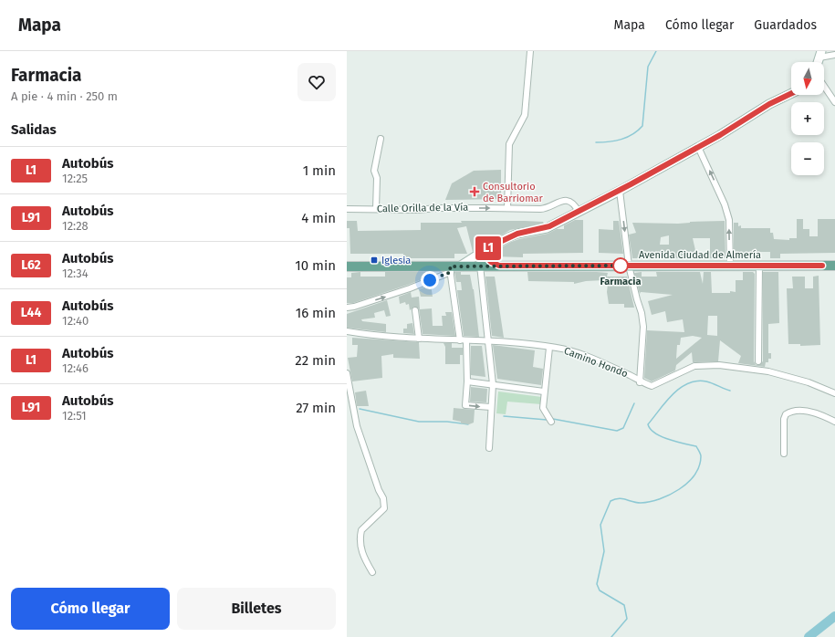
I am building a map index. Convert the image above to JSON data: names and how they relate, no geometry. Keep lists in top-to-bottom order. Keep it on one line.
{"streets":{"main road":["Avenida Ciudad de Almería"],"street":["Calle Orilla de la Vía","Camino Hondo"]},"one_way":["Calle Orilla de la Vía"],"places":{"health":["Consultorio de Barriomar"],"transit":["Iglesia"],"other":["Farmacia"]},"lines":["bus line L1"],"north":"bottom","page":{"header":"Mapa","nav":["Mapa","Cómo llegar","Guardados"],"heading":[["Farmacia","A pie · 4 min · 250 m"],"Salidas"],"on_map":"L1","map_buttons":["+","−"],"list":[{"mark":"L1","name":"Autobús","note":"12:25","value":"1 min"},{"mark":"L91","name":"Autobús","note":"12:28","value":"4 min"},{"mark":"L62","name":"Autobús","note":"12:34","value":"10 min"},{"mark":"L44","name":"Autobús","note":"12:40","value":"16 min"},{"mark":"L1","name":"Autobús","note":"12:46","value":"22 min"},{"mark":"L91","name":"Autobús","note":"12:51","value":"27 min"}],"buttons":["Cómo llegar","Billetes"]}}
